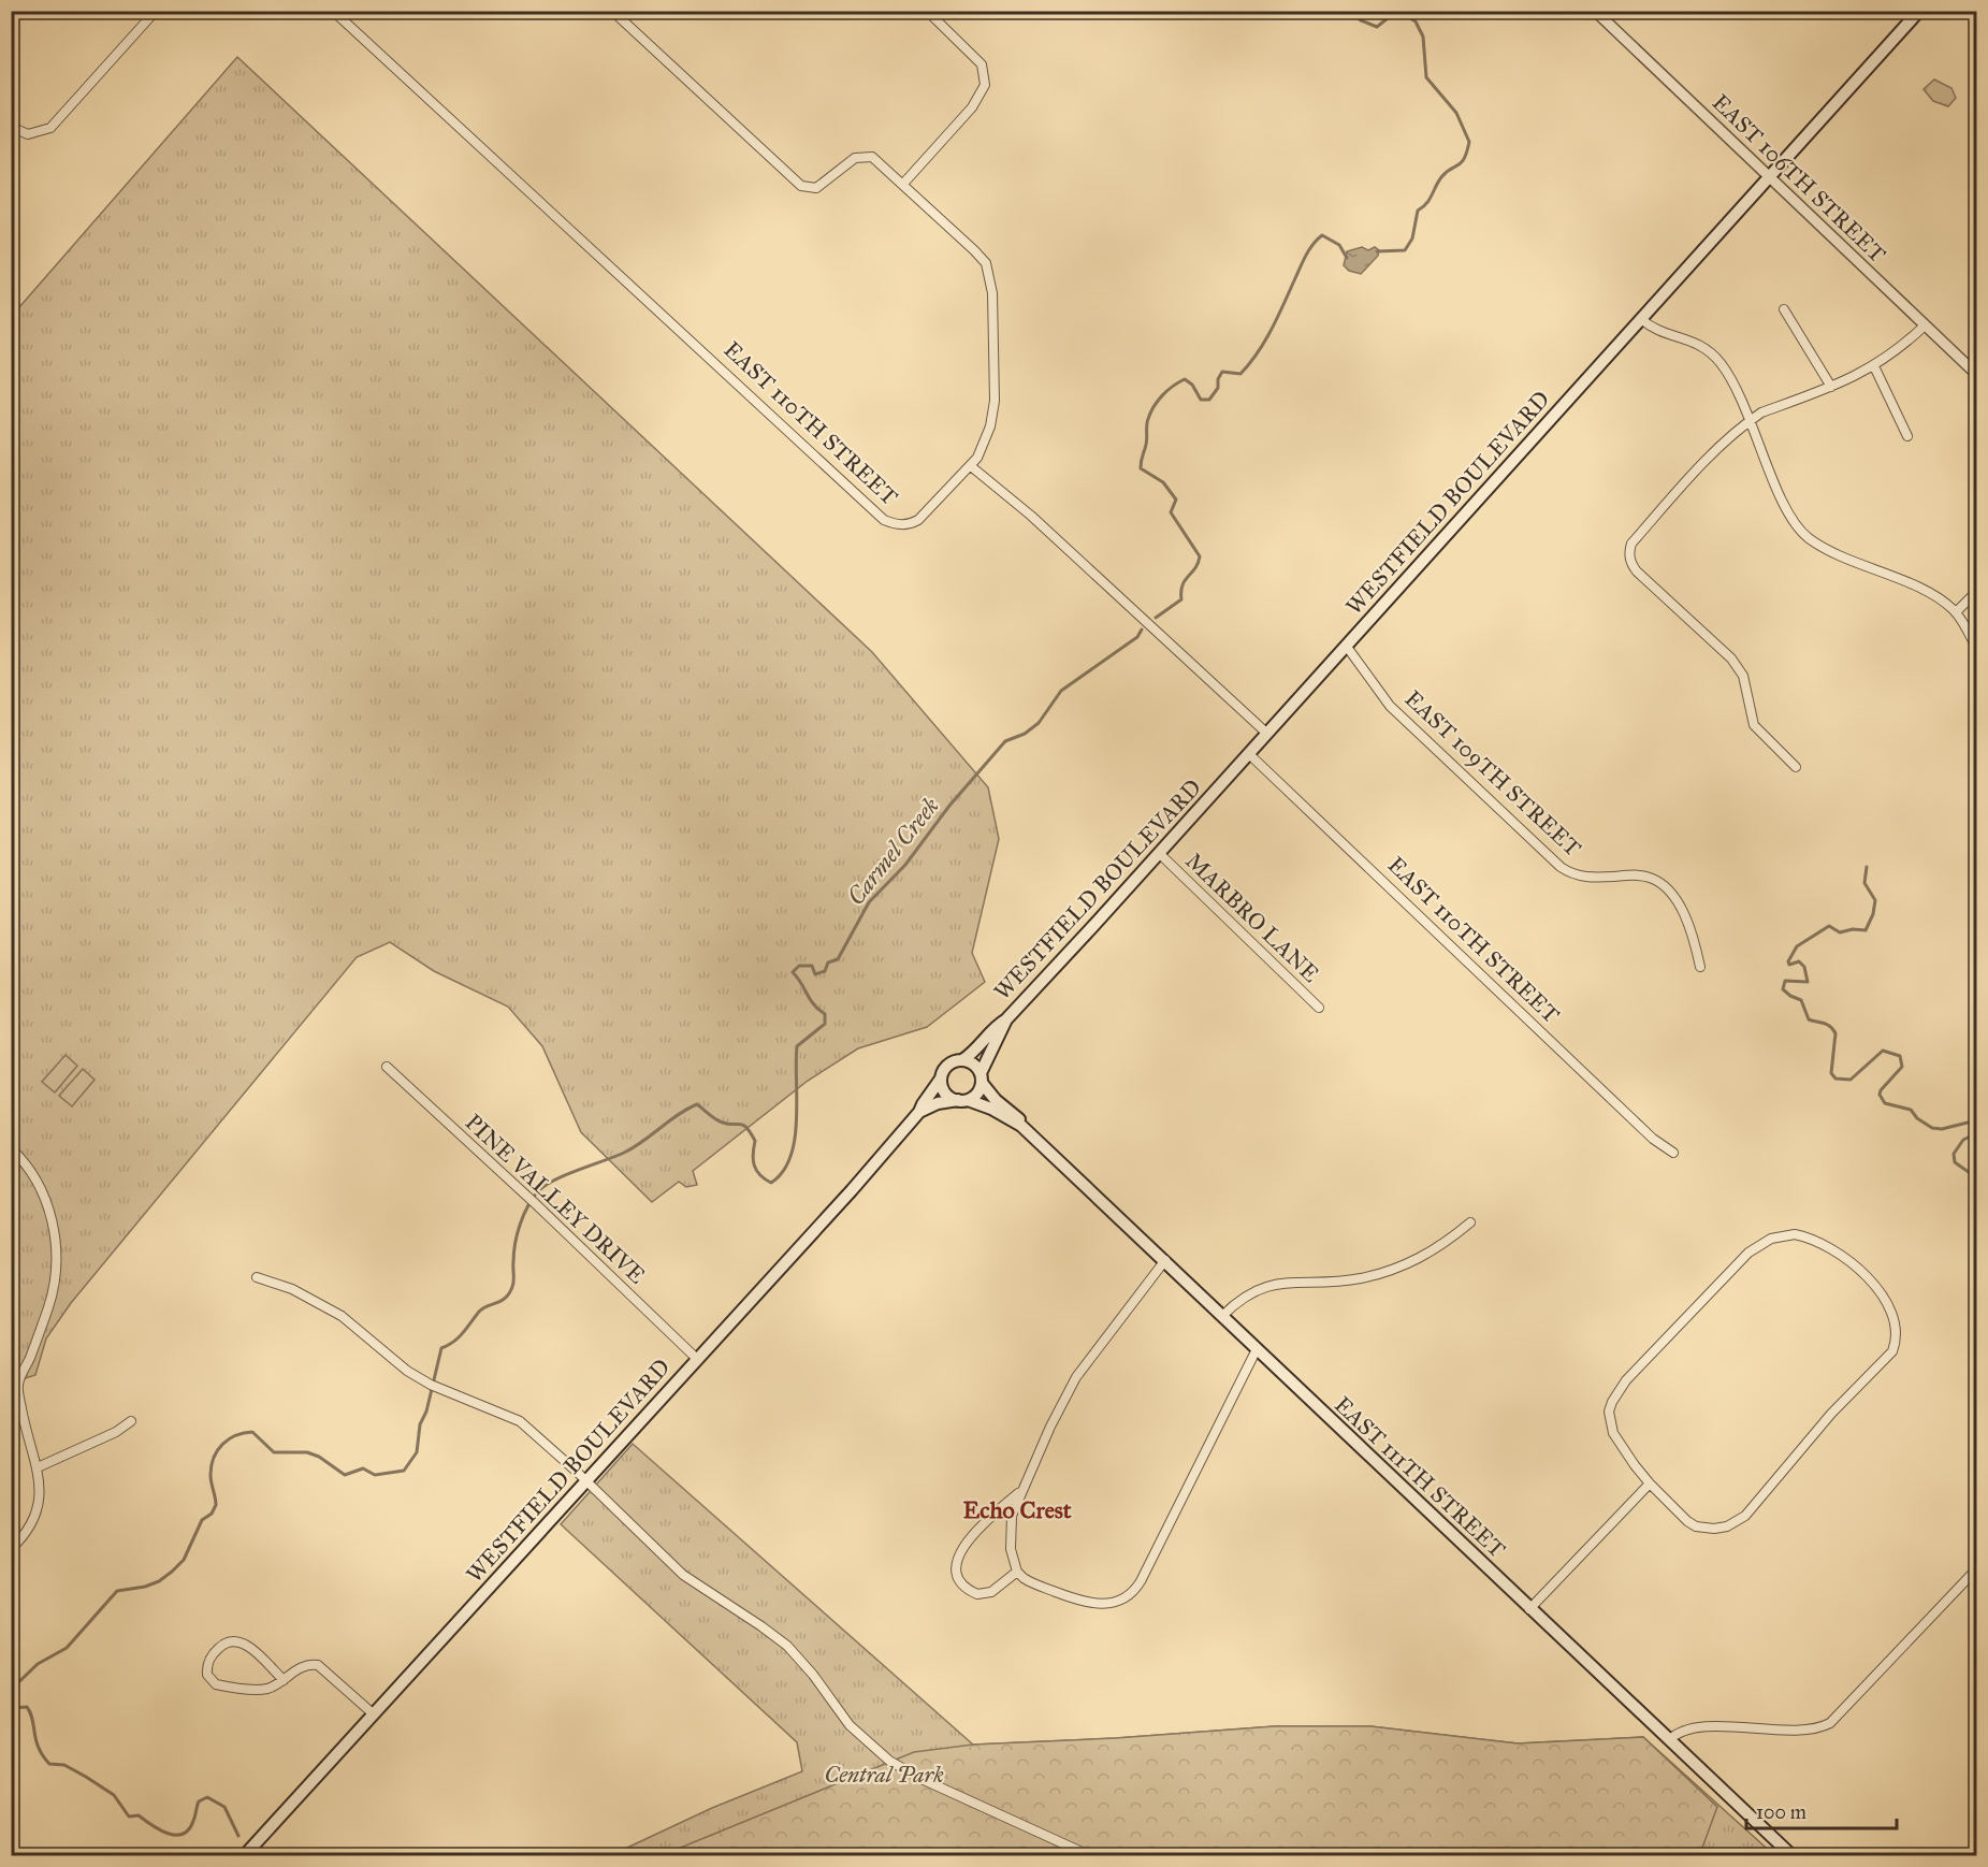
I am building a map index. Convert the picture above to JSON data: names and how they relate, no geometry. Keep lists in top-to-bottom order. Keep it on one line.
{"streets":{"main road":["WESTFIELD BOULEVARD","EAST 111TH STREET"],"street":["EAST 106TH STREET","EAST 110TH STREET","EAST 109TH STREET","MARBRO LANE","PINE VALLEY DRIVE"]},"crossings":[["EAST 106TH STREET","WESTFIELD BOULEVARD"],["EAST 110TH STREET","WESTFIELD BOULEVARD"],["WESTFIELD BOULEVARD","EAST 109TH STREET"],["WESTFIELD BOULEVARD","MARBRO LANE"],["WESTFIELD BOULEVARD","PINE VALLEY DRIVE"],["WESTFIELD BOULEVARD","EAST 111TH STREET"]],"districts":["Echo Crest"],"water":["Carmel Creek"],"parks":["Central Park"],"scale_bar":"100 m"}
